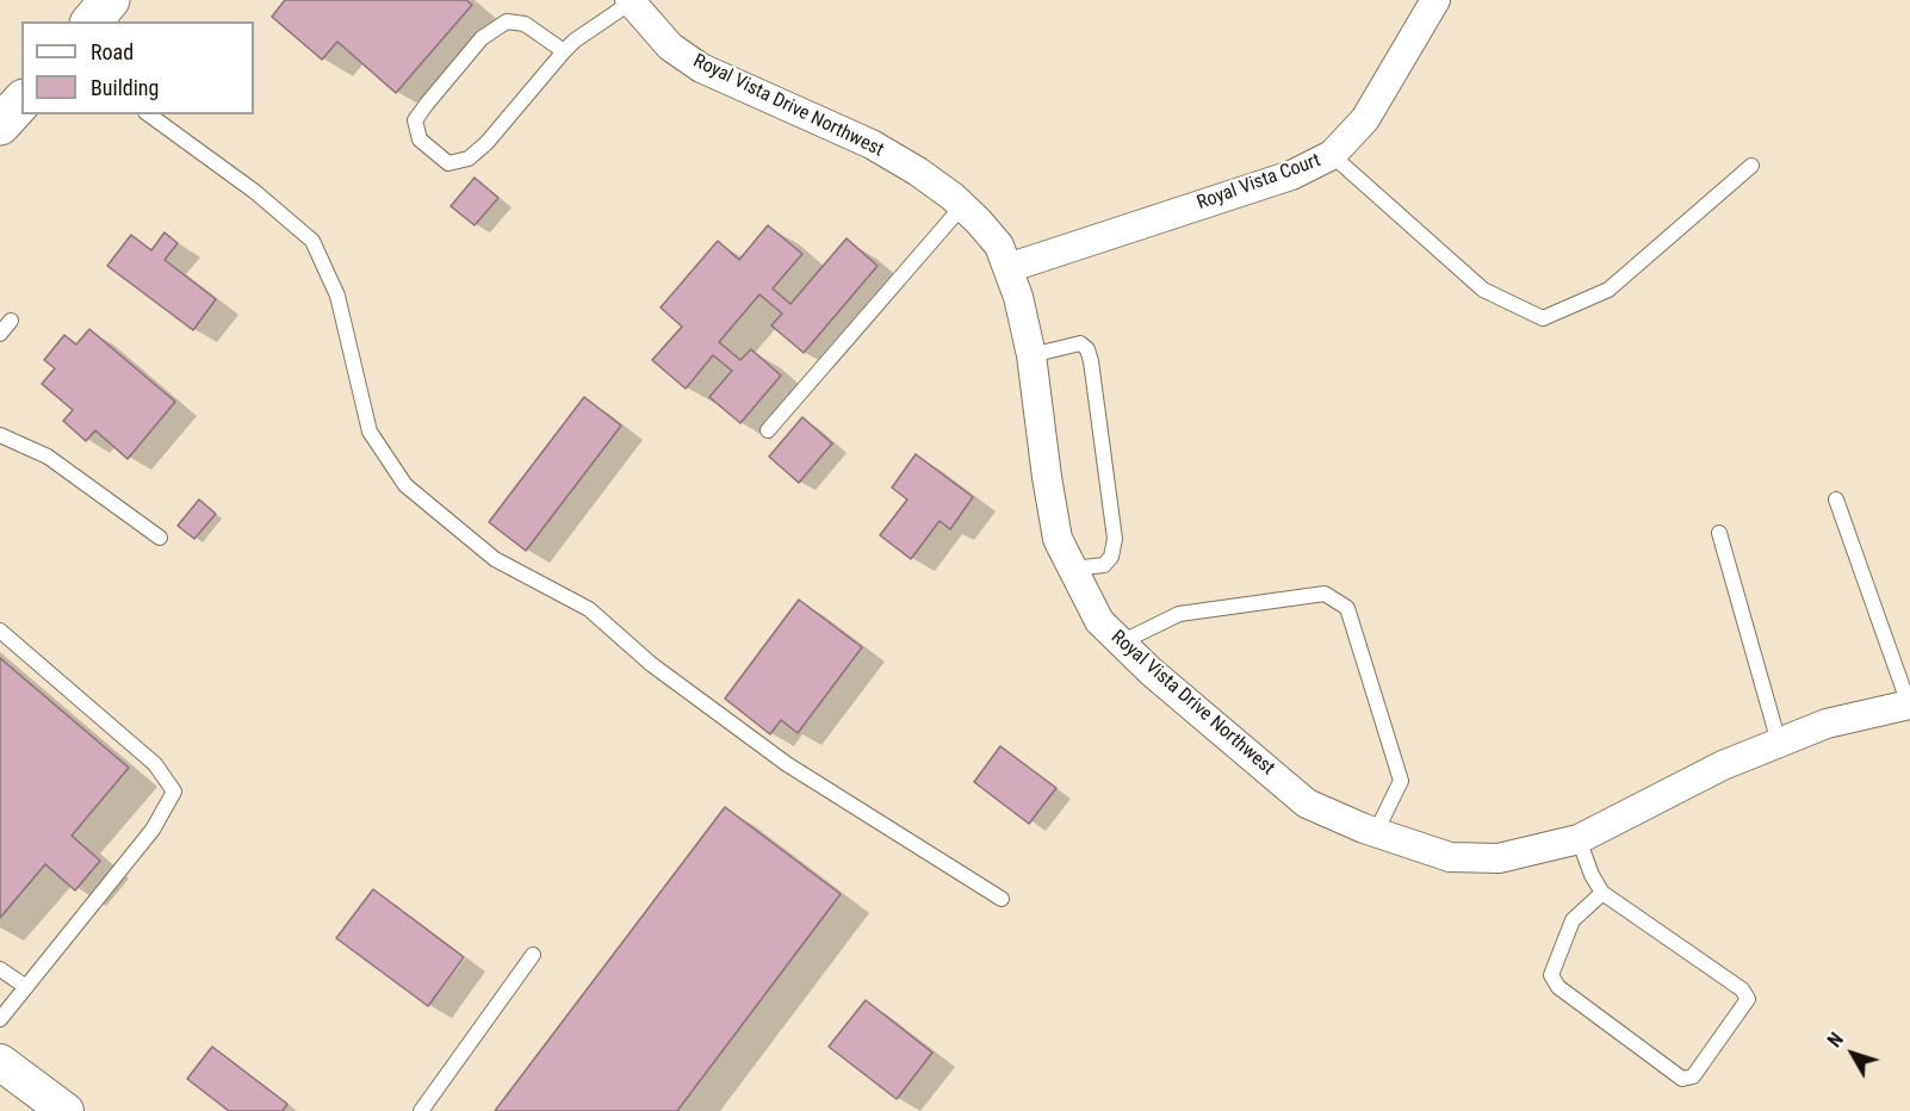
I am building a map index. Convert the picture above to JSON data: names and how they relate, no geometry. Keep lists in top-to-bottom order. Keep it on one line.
{"streets":{"street":["Royal Vista Drive Northwest","Royal Vista Court"]},"crossings":[["Royal Vista Drive Northwest","Royal Vista Court"]],"legend":["Road","Building"],"north":"top left"}
